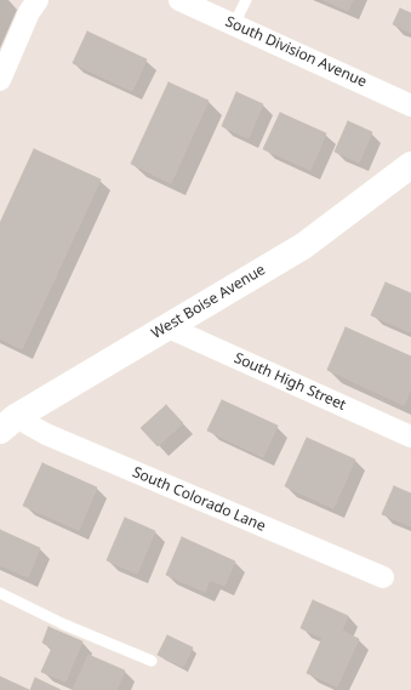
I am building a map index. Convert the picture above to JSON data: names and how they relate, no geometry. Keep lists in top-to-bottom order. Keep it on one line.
{"streets":{"street":["South Division Avenue","West Boise Avenue","South High Street","South Colorado Lane"]},"crossings":[["West Boise Avenue","South High Street"],["West Boise Avenue","South Colorado Lane"]]}
